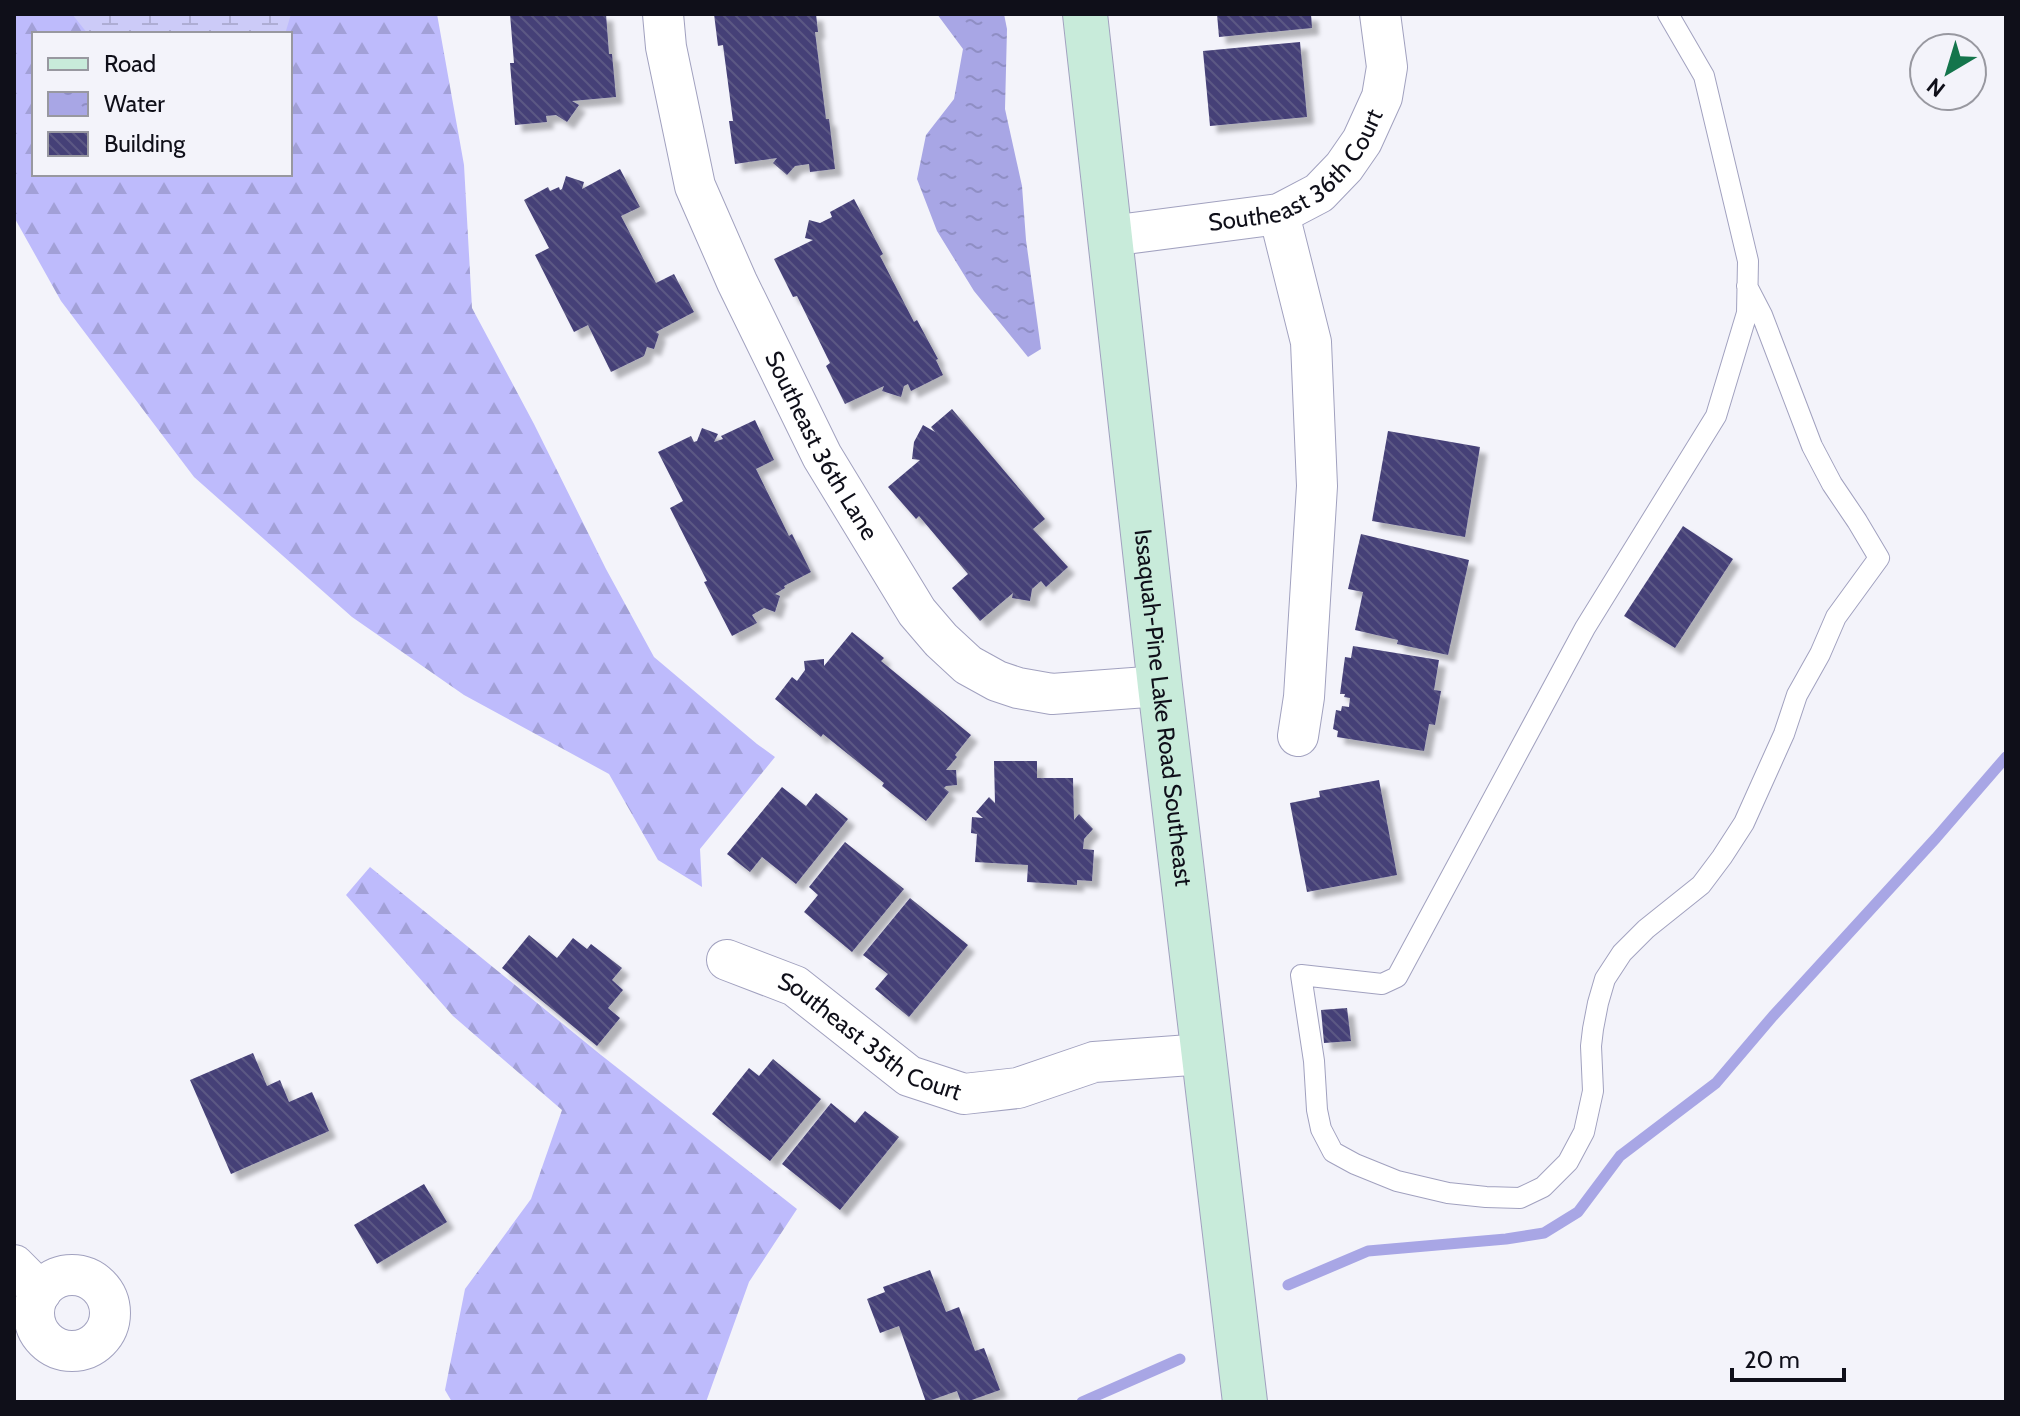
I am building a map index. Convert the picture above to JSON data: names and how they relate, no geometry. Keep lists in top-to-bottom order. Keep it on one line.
{"streets":{"main road":["Issaquah-Pine Lake Road Southeast"],"street":["Southeast 36th Court","Southeast 36th Lane","Southeast 35th Court"]},"crossings":[["Southeast 36th Court","Issaquah-Pine Lake Road Southeast"],["Southeast 36th Lane","Issaquah-Pine Lake Road Southeast"],["Issaquah-Pine Lake Road Southeast","Southeast 35th Court"]],"legend":["Road","Water","Building"],"scale_bar":"20 m","north":"bottom left"}
